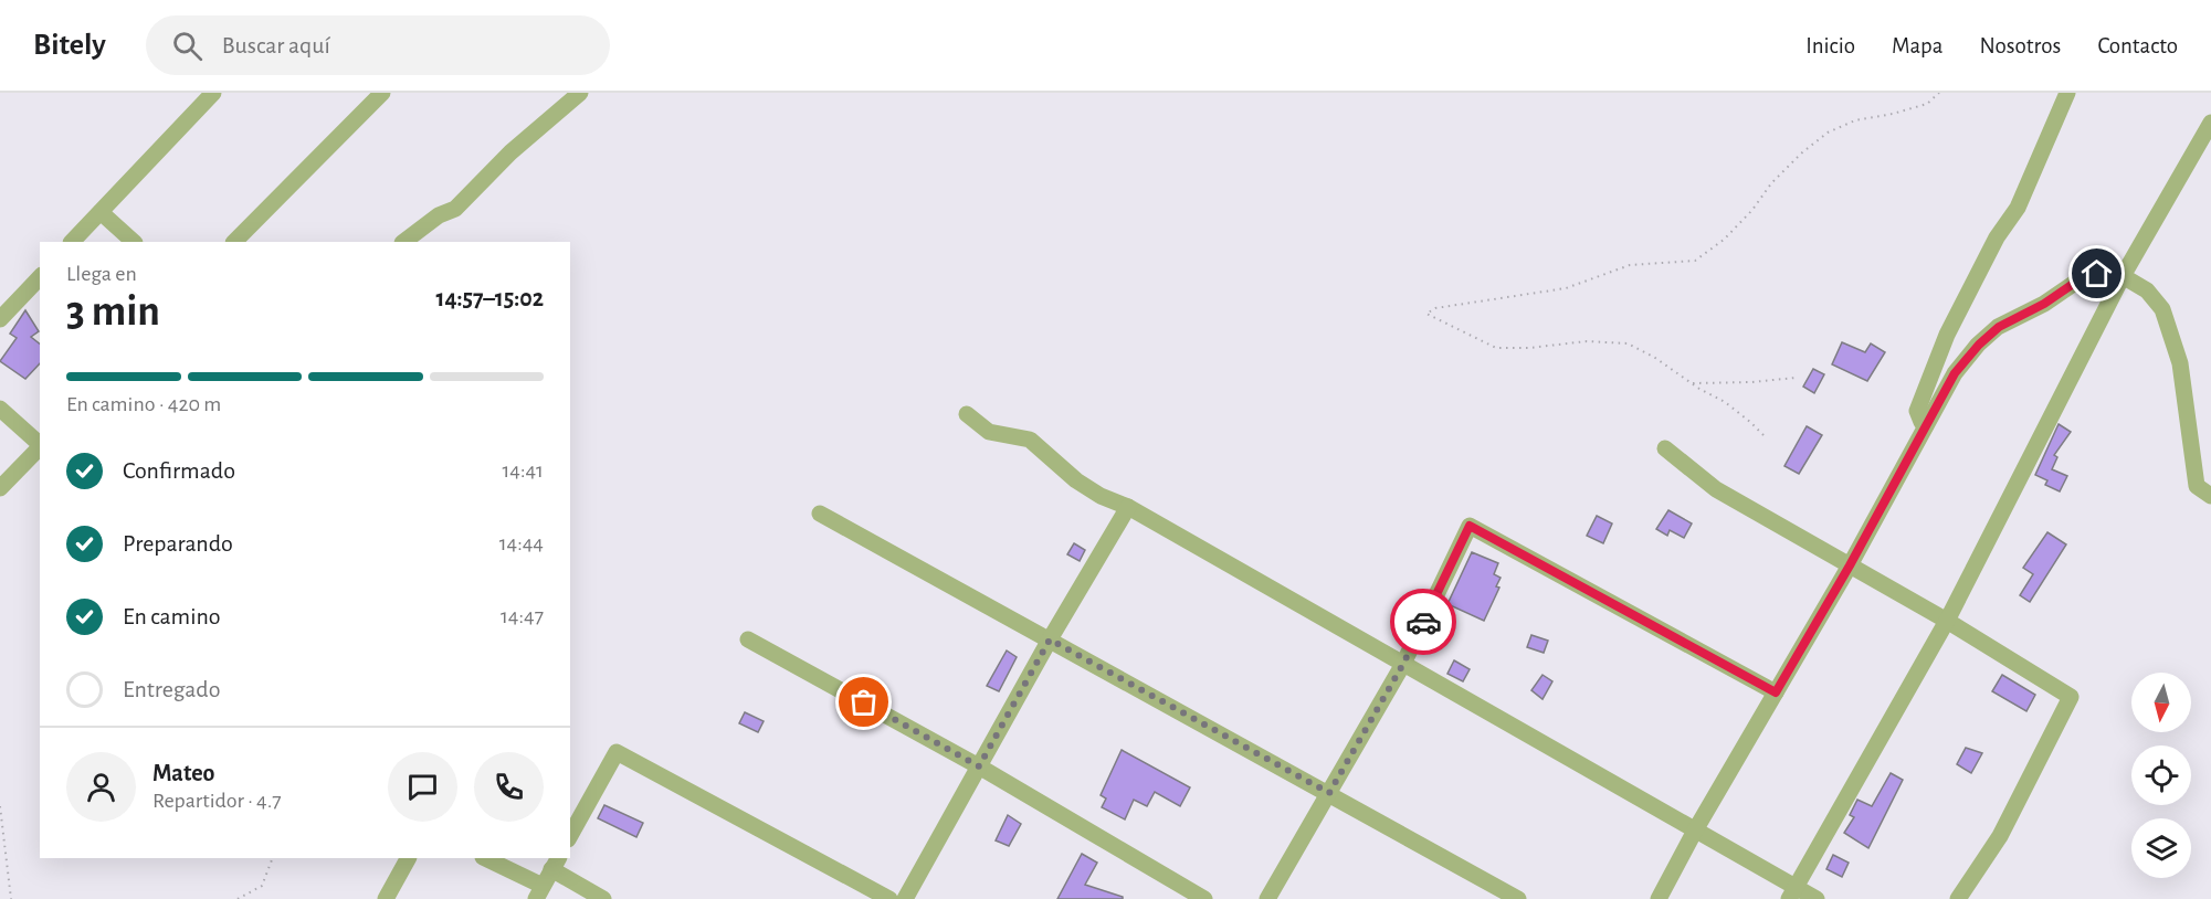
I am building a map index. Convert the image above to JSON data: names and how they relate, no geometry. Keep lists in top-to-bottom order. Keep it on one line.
{"north":"bottom","page":{"header":"Bitely","search":"Buscar aquí","nav":["Inicio","Mapa","Nosotros","Contacto"],"heading":["3 min","Llega en","14:57–15:02"],"panel":["Mateo","Repartidor · 4.7"],"bar":"En camino · 420 m","list":[["Confirmado","14:41"],["Preparando","14:44"],["En camino","14:47"],"Entregado"]}}
